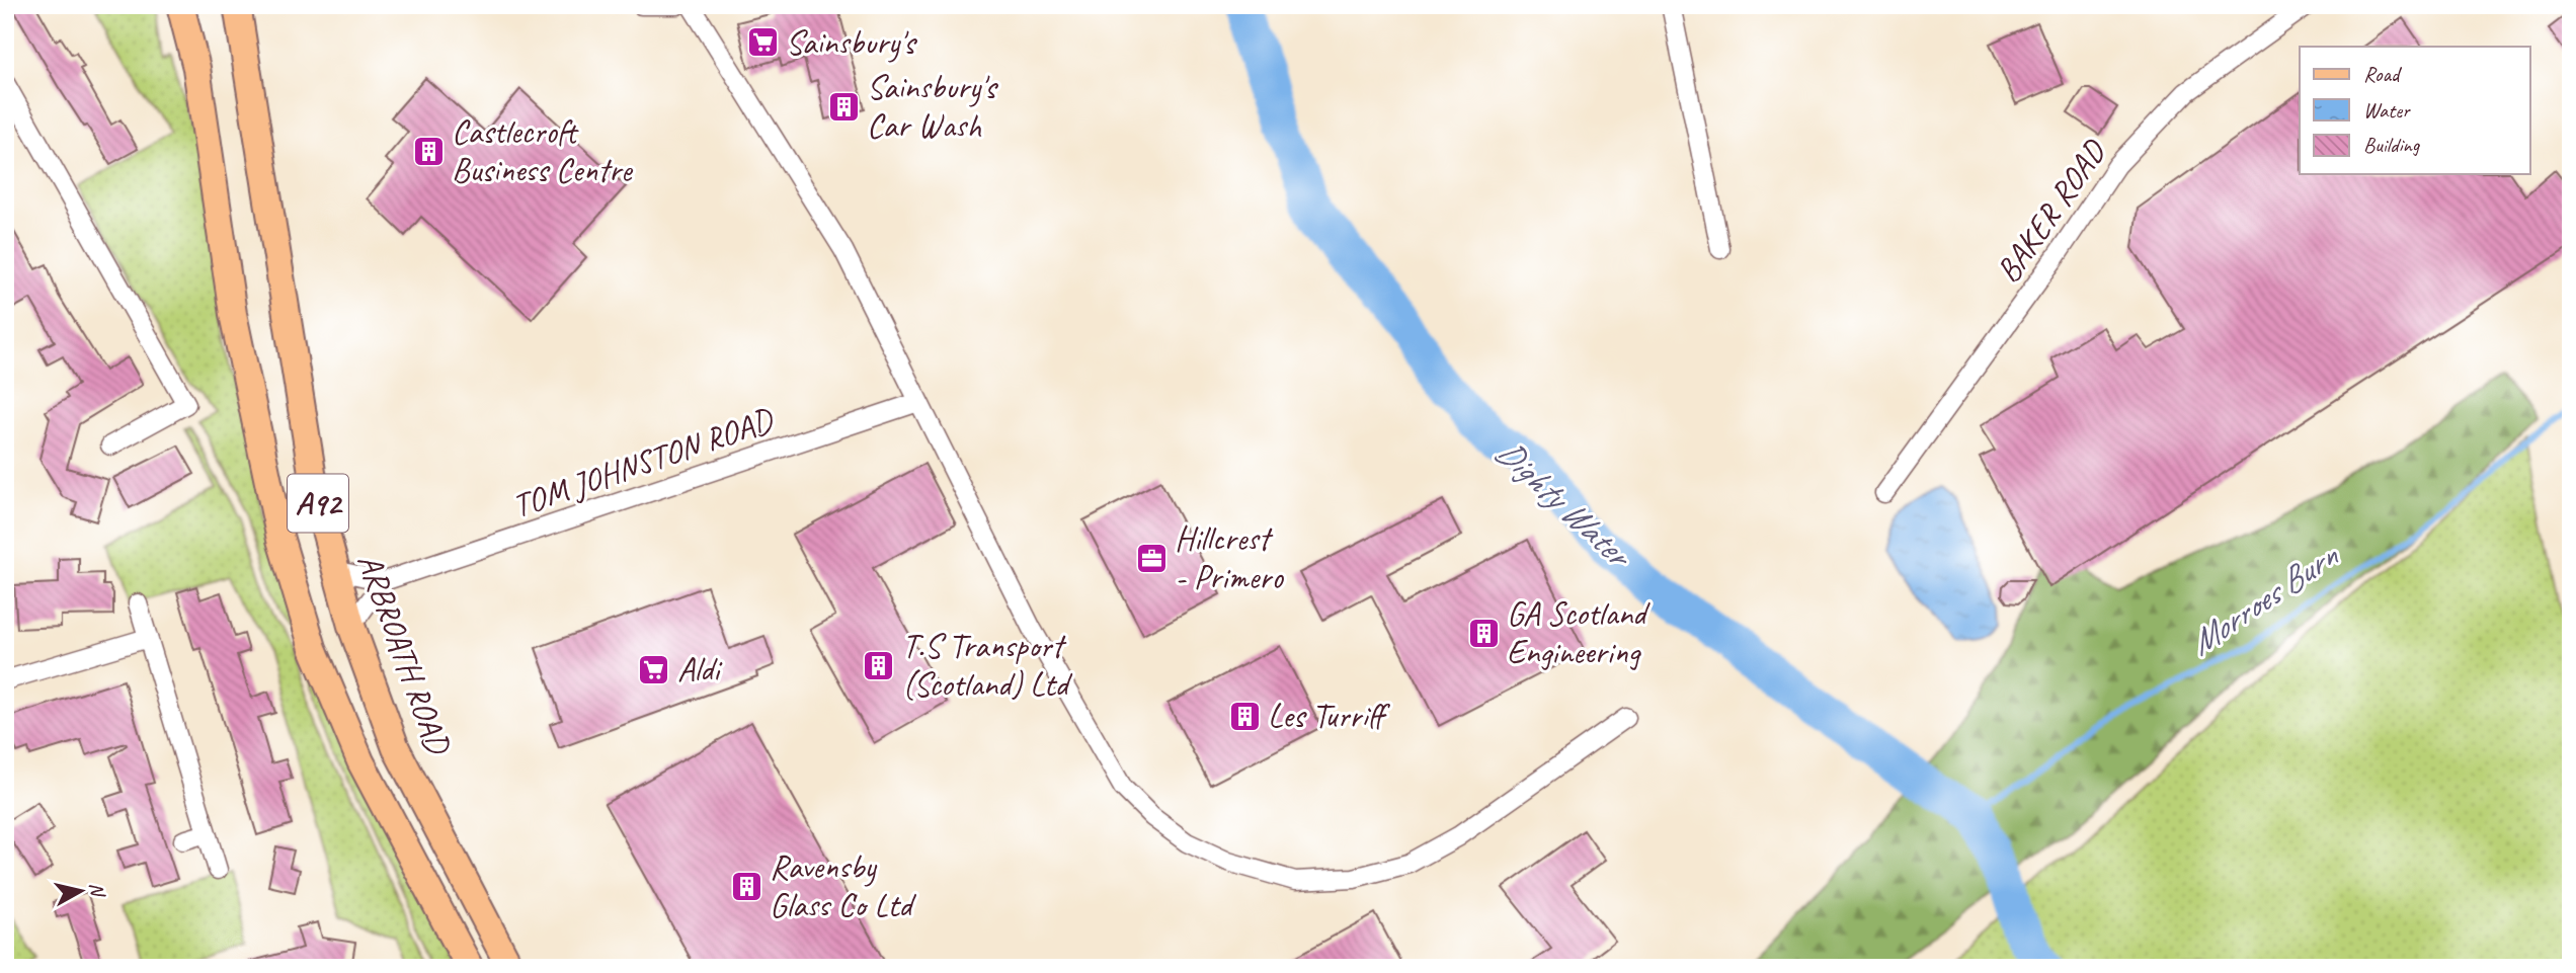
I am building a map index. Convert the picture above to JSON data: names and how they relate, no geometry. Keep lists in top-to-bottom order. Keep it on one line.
{"streets":{"main road":["A92","ARBROATH ROAD"],"street":["BAKER ROAD","TOM JOHNSTON ROAD"]},"water":["Dighty Water","Morroes Burn"],"places":{"supermarket":["Sainsbury's","Aldi"],"building":["Sainsbury's Car Wash","Castlecroft Business Centre","GA Scotland Engineering","T.S Transport (Scotland) Ltd","Les Turriff","Ravensby Glass Co Ltd"],"office":["Hillcrest - Primero"]},"legend":["Road","Water","Building"],"north":"right"}
